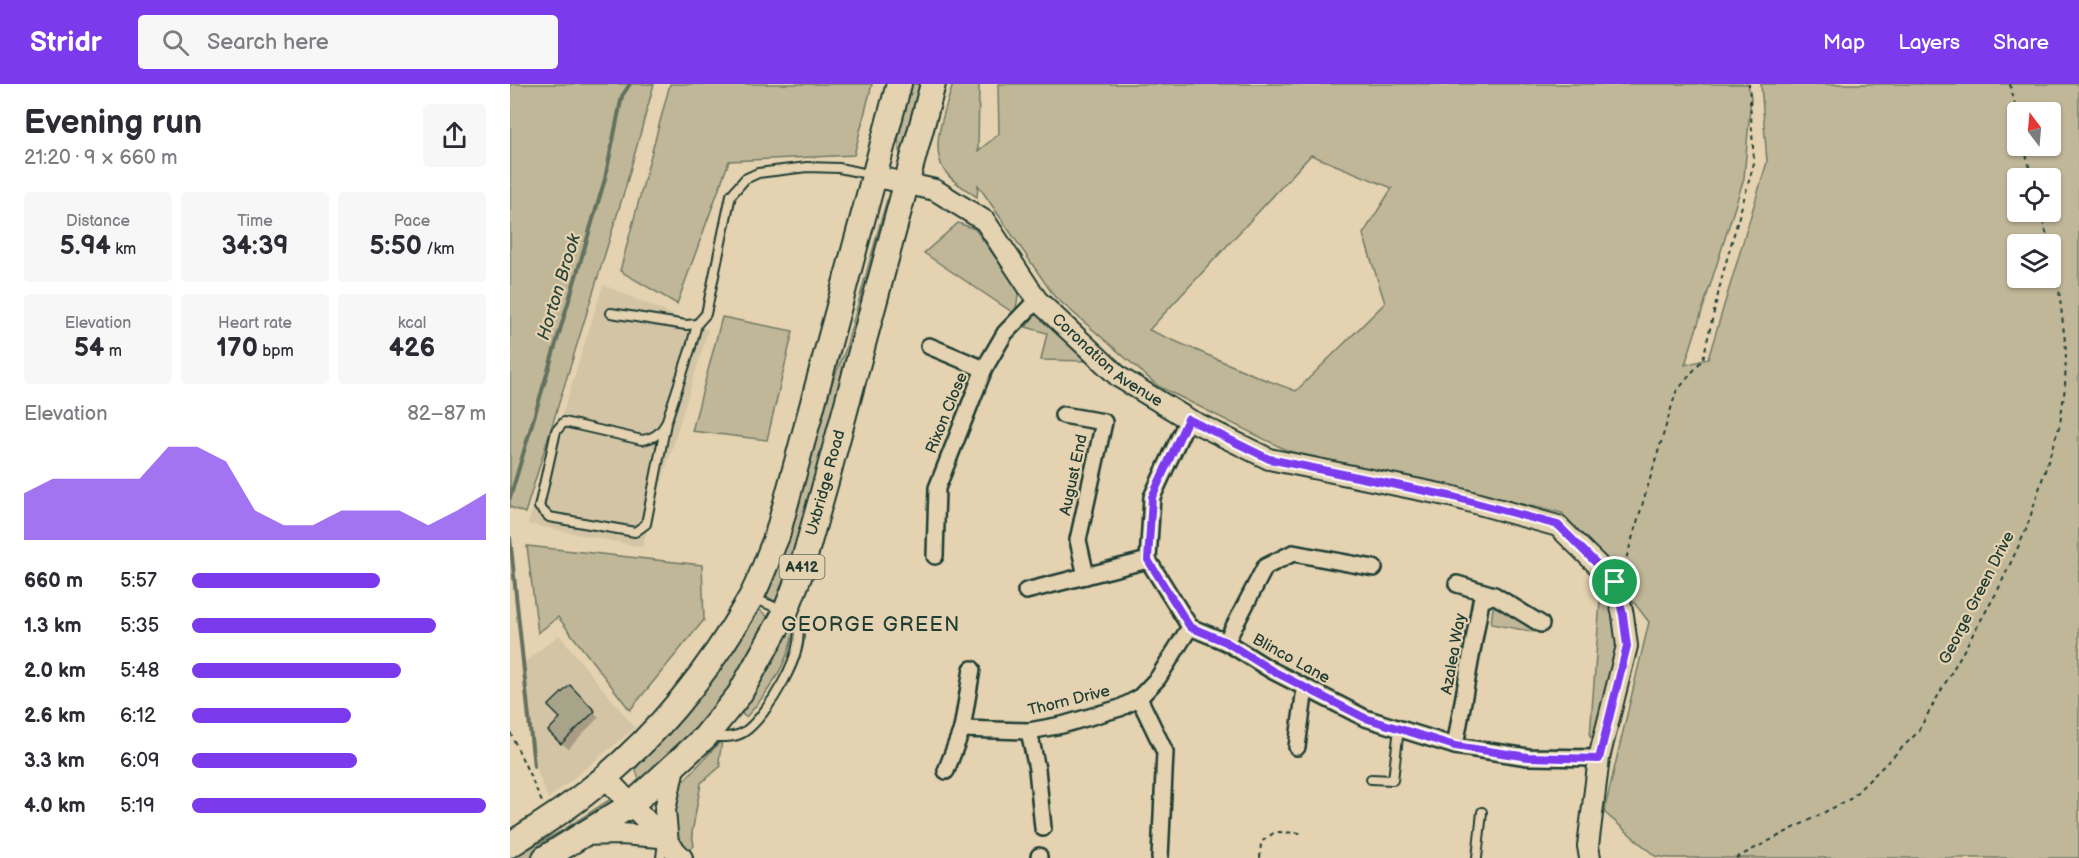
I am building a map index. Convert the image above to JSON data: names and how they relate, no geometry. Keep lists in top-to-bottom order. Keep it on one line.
{"streets":{"main road":["Uxbridge Road","A412"],"street":["Coronation Avenue","Rixon Close","August End","Azalea Way","Blinco Lane","Thorn Drive"],"path":["George Green Drive"]},"crossings":[["Coronation Avenue","Rixon Close"],["Coronation Avenue","Uxbridge Road"],["Azalea Way","Blinco Lane"],["Blinco Lane","Thorn Drive"]],"districts":["GEORGE GREEN"],"water":["Horton Brook"],"north":"top","page":{"header":"Stridr","search":"Search here","nav":["Map","Layers","Share"],"heading":["Evening run","21:20 · 9 × 660 m"],"stats":[["Distance","5.94 km"],["Time","34:39"],["Pace","5:50 /km"],["Elevation","54 m"],["Heart rate","170 bpm"],["kcal","426"]],"chart":["Elevation","82–87 m"],"list":[{"name":"660 m","note":"5:57"},{"name":"1.3 km","note":"5:35"},{"name":"2.0 km","note":"5:48"},{"name":"2.6 km","note":"6:12"},{"name":"3.3 km","note":"6:09"},{"name":"4.0 km","note":"5:19"}]}}
